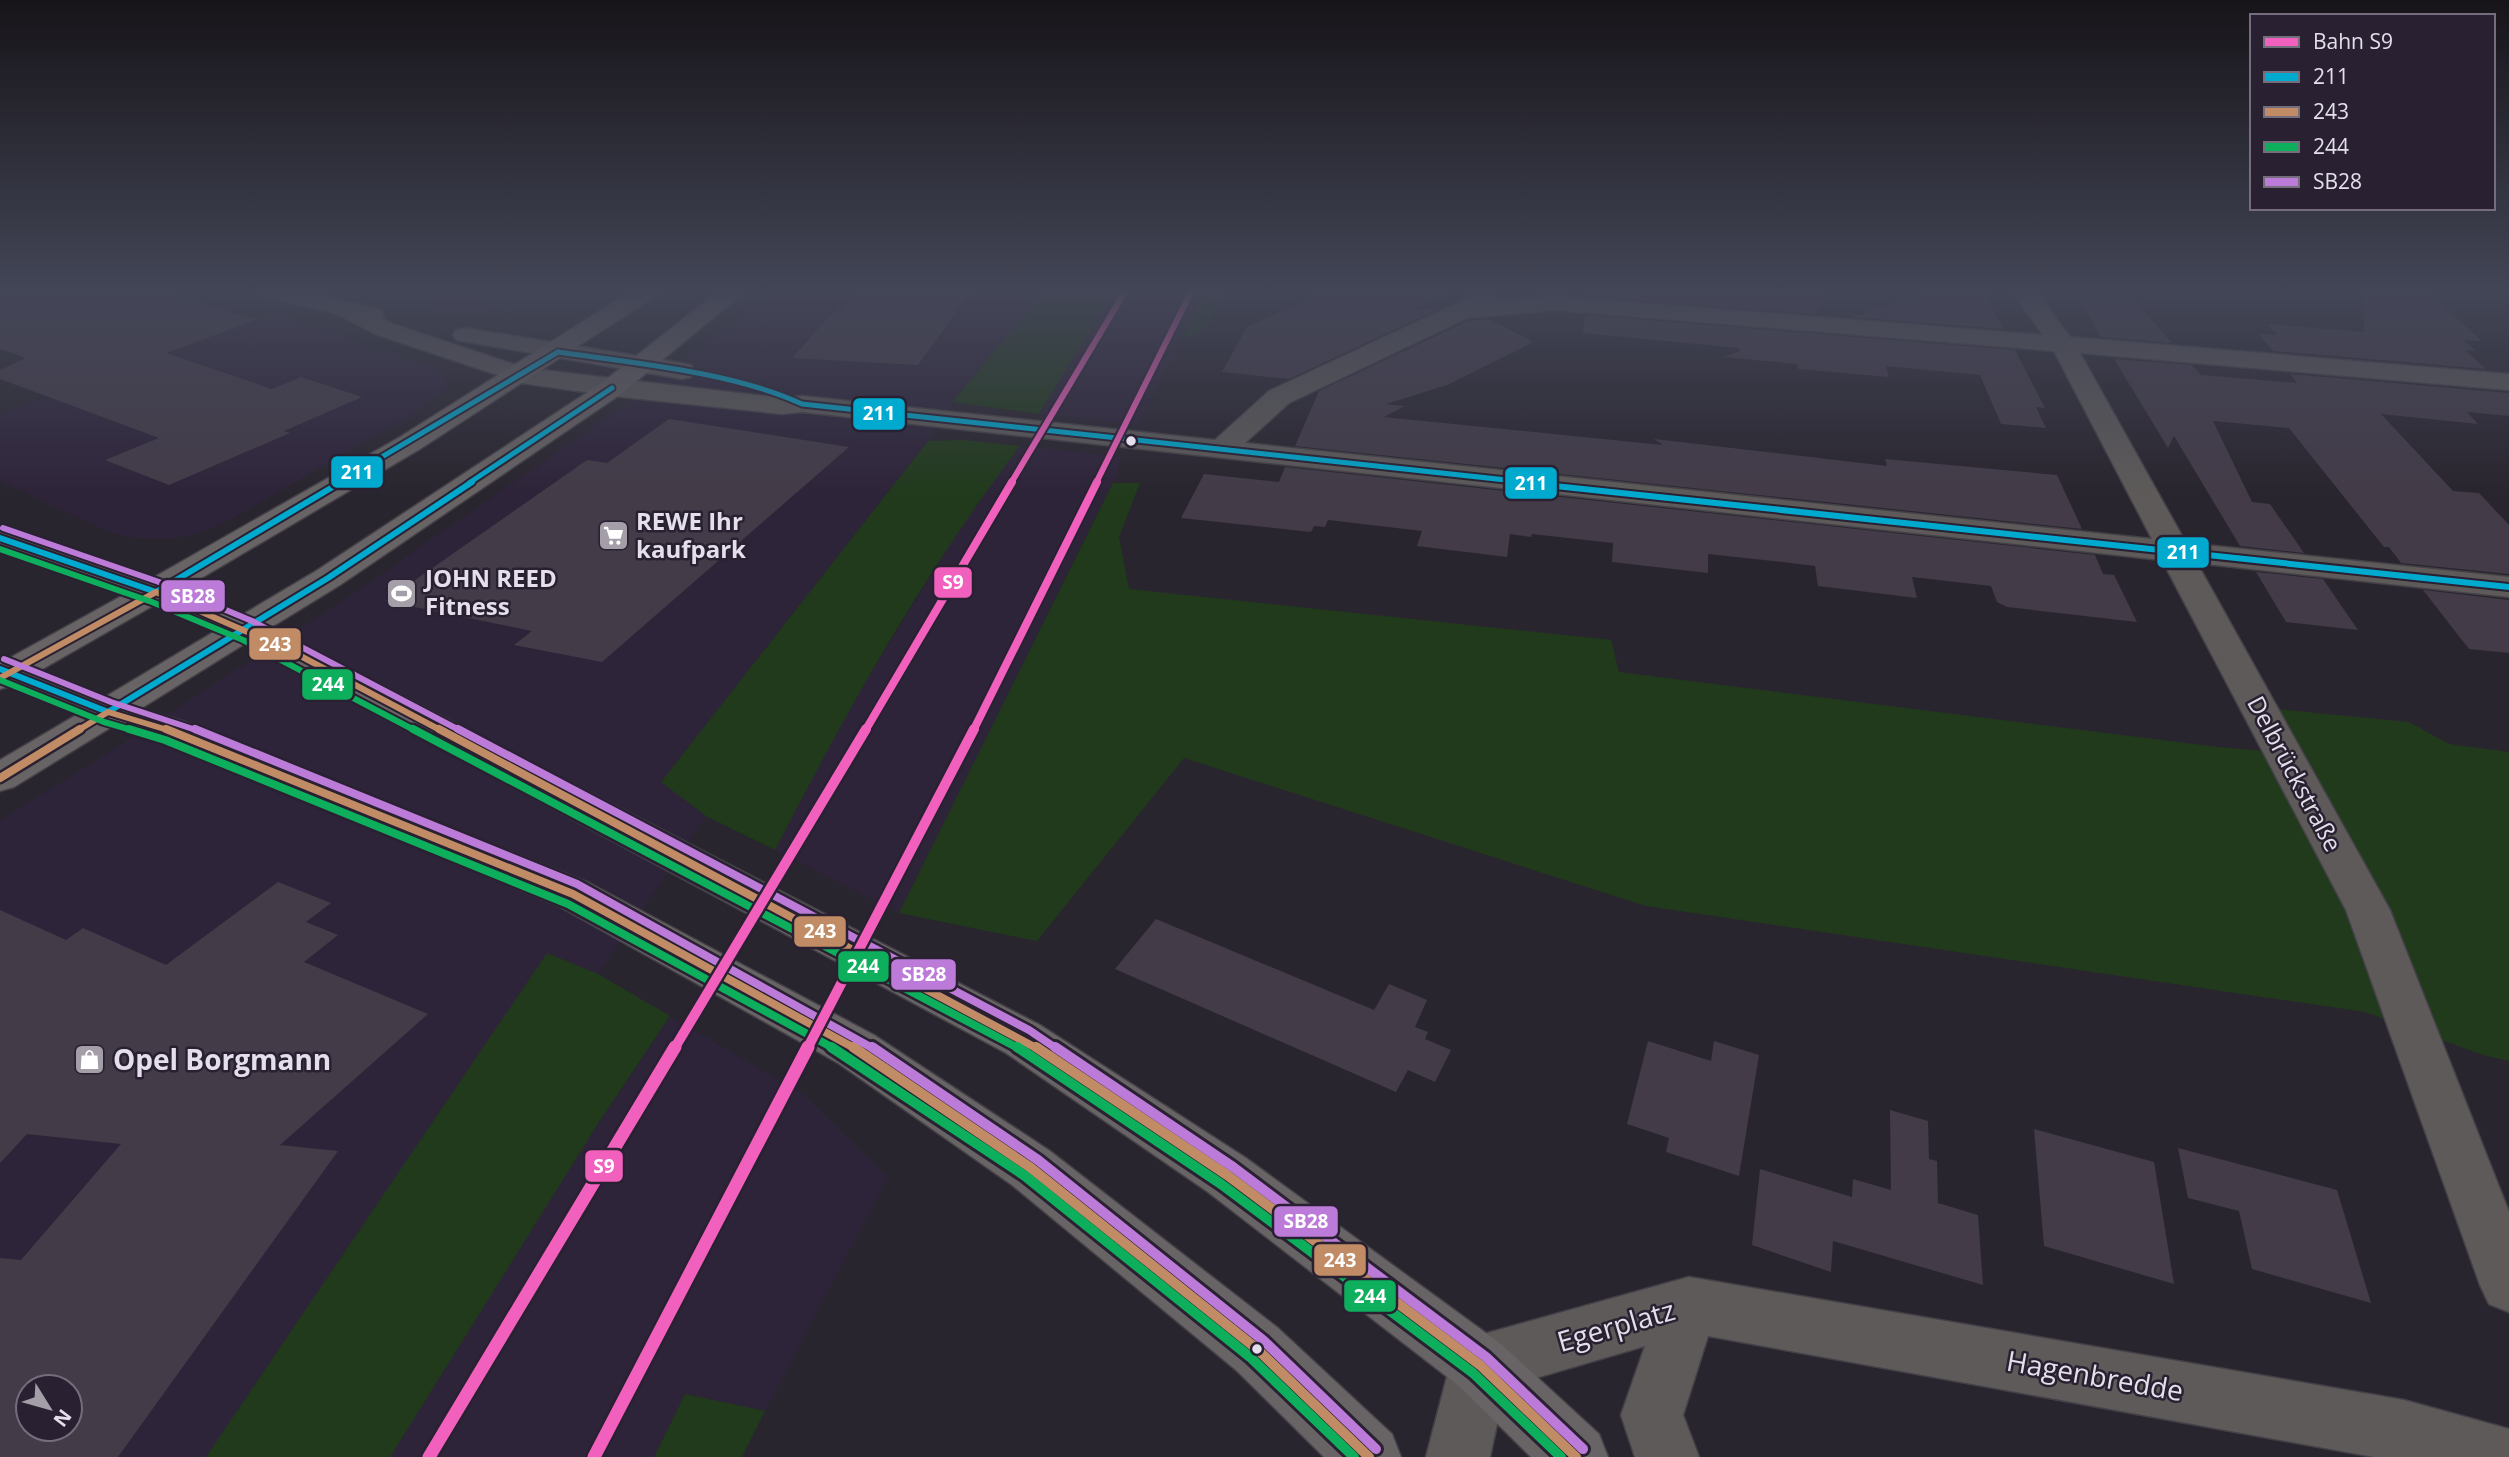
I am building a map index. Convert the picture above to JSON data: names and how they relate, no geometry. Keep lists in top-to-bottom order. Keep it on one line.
{"streets":{"street":["Delbrückstraße","Egerplatz","Hagenbredde"]},"crossings":[["Egerplatz","Hagenbredde"]],"places":{"supermarket":["REWE Ihr kaufpark"],"sports":["JOHN REED Fitness"],"shop":["Opel Borgmann"]},"lines":["rail line S9","transit line 211","transit line SB28","transit line 244","transit line 243"],"legend":["Bahn S9","211","243","244","SB28"],"north":"bottom right"}
